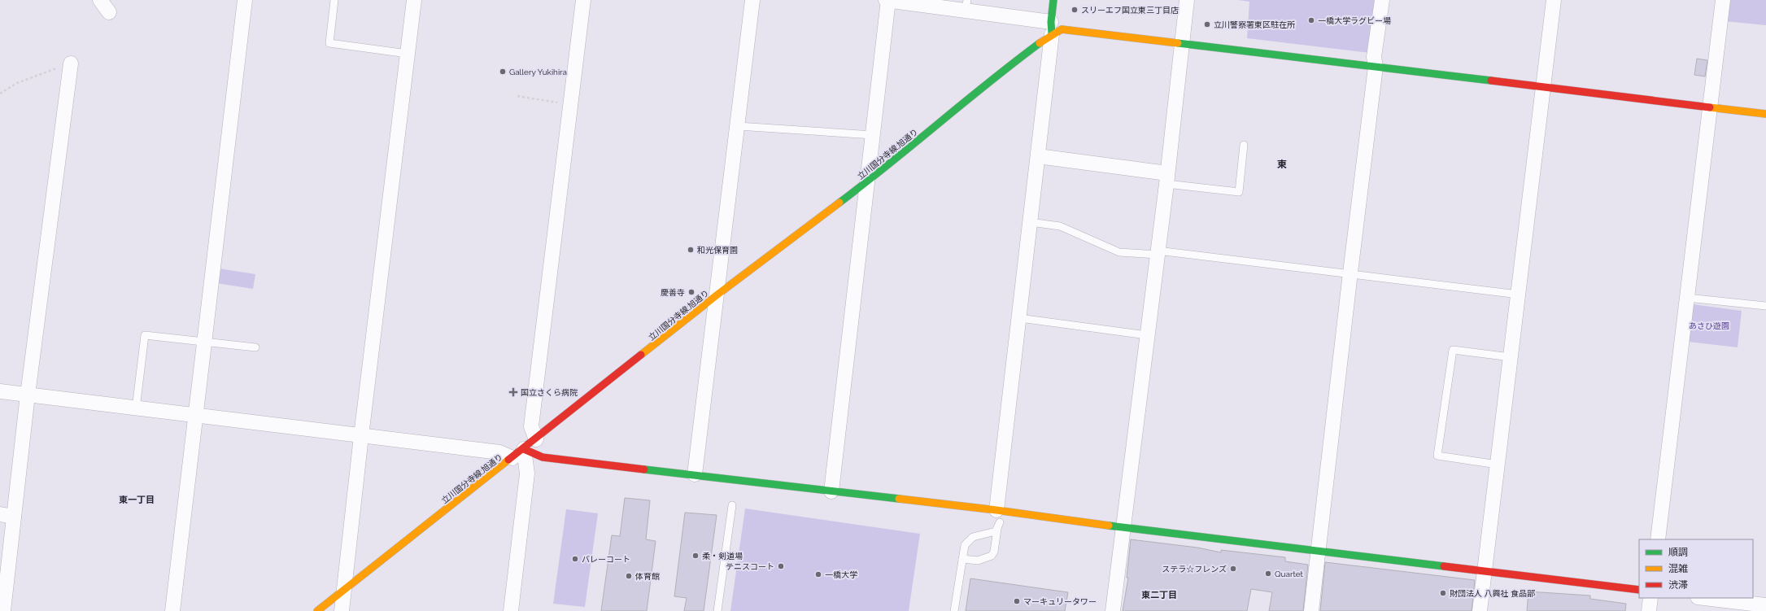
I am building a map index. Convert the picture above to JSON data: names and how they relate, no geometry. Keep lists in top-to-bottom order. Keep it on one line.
{"streets":{"street":["立川国分寺線;旭通り"]},"districts":["東","東一丁目","東二丁目"],"parks":["あさひ遊園"],"places":{"other":["スリーエフ国立東三丁目店","一橋大学ラグビー場","立川警察署東区駐在所","Gallery Yukihira","和光保育園","慶善寺","柔・剣道場","バレーコート","テニスコート","ステラ☆フレンズ","Quartet","一橋大学","体育館","財団法人 八興社 食品部","マーキュリータワー"],"health":["国立さくら病院"]},"legend":["順調","混雑","渋滞"]}
